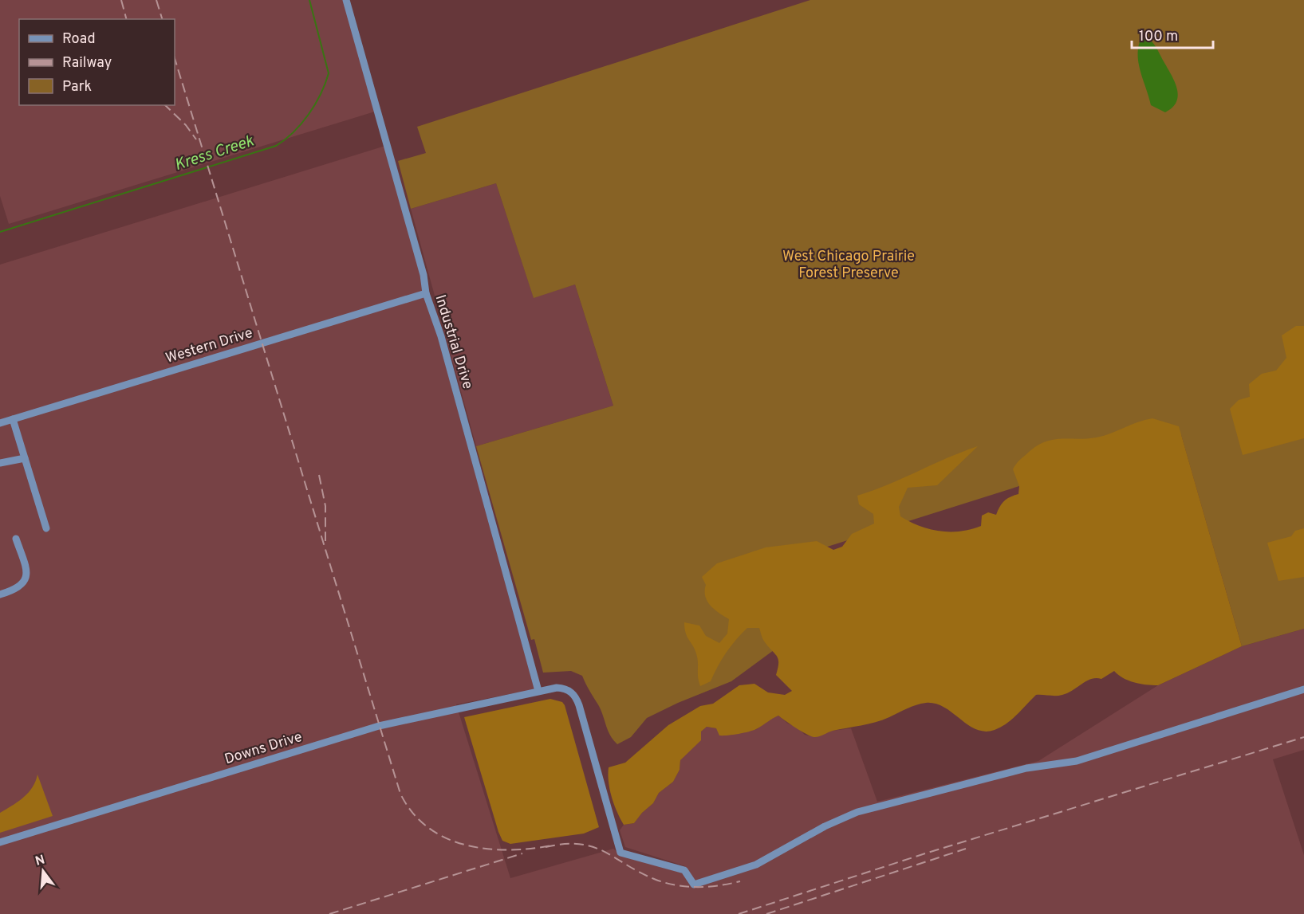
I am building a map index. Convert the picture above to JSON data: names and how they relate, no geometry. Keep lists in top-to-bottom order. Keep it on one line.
{"streets":{"street":["Industrial Drive","Western Drive","Downs Drive"]},"crossings":[["Industrial Drive","Western Drive"],["Industrial Drive","Downs Drive"]],"water":["Kress Creek"],"parks":["West Chicago Prairie Forest Preserve"],"legend":["Road","Railway","Park"],"scale_bar":"100 m","north":"top"}
